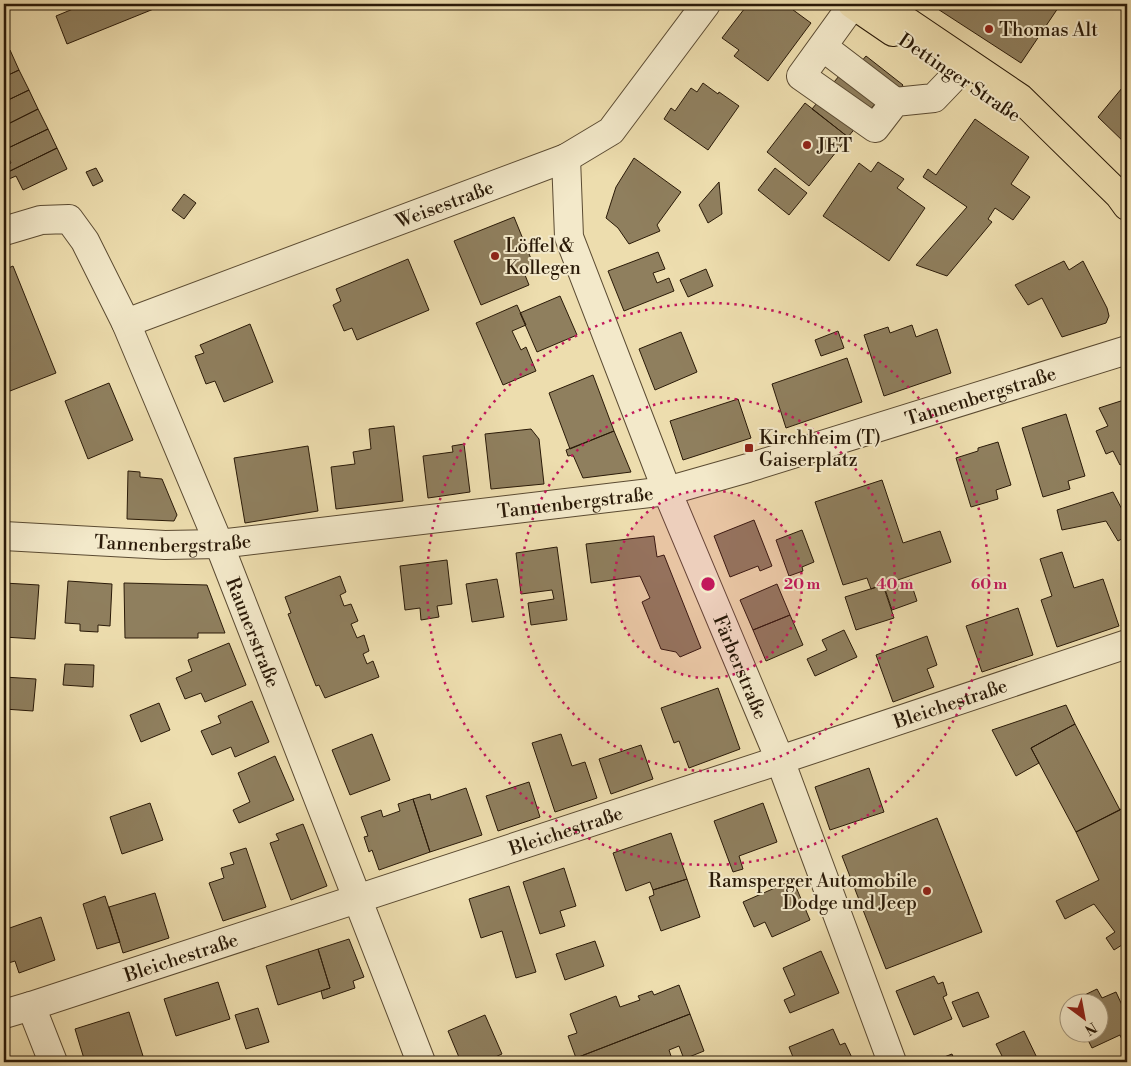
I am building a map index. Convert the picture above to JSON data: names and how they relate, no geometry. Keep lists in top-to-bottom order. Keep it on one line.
{"streets":{"main road":["Dettinger Straße"],"street":["Weisestraße","Tannenbergstraße","Raunerstraße","Färberstraße","Bleichestraße"]},"crossings":[["Weisestraße","Raunerstraße"],["Weisestraße","Färberstraße"],["Tannenbergstraße","Raunerstraße"],["Tannenbergstraße","Färberstraße"],["Raunerstraße","Bleichestraße"],["Färberstraße","Bleichestraße"]],"places":{"other":["Thomas Alt","JET","Löffel & Kollegen","Ramsperger Automobile Dodge und Jeep"],"transit":["Kirchheim (T) Gaiserplatz"]},"north":"bottom right","rings":["20 m","40 m","60 m"]}
